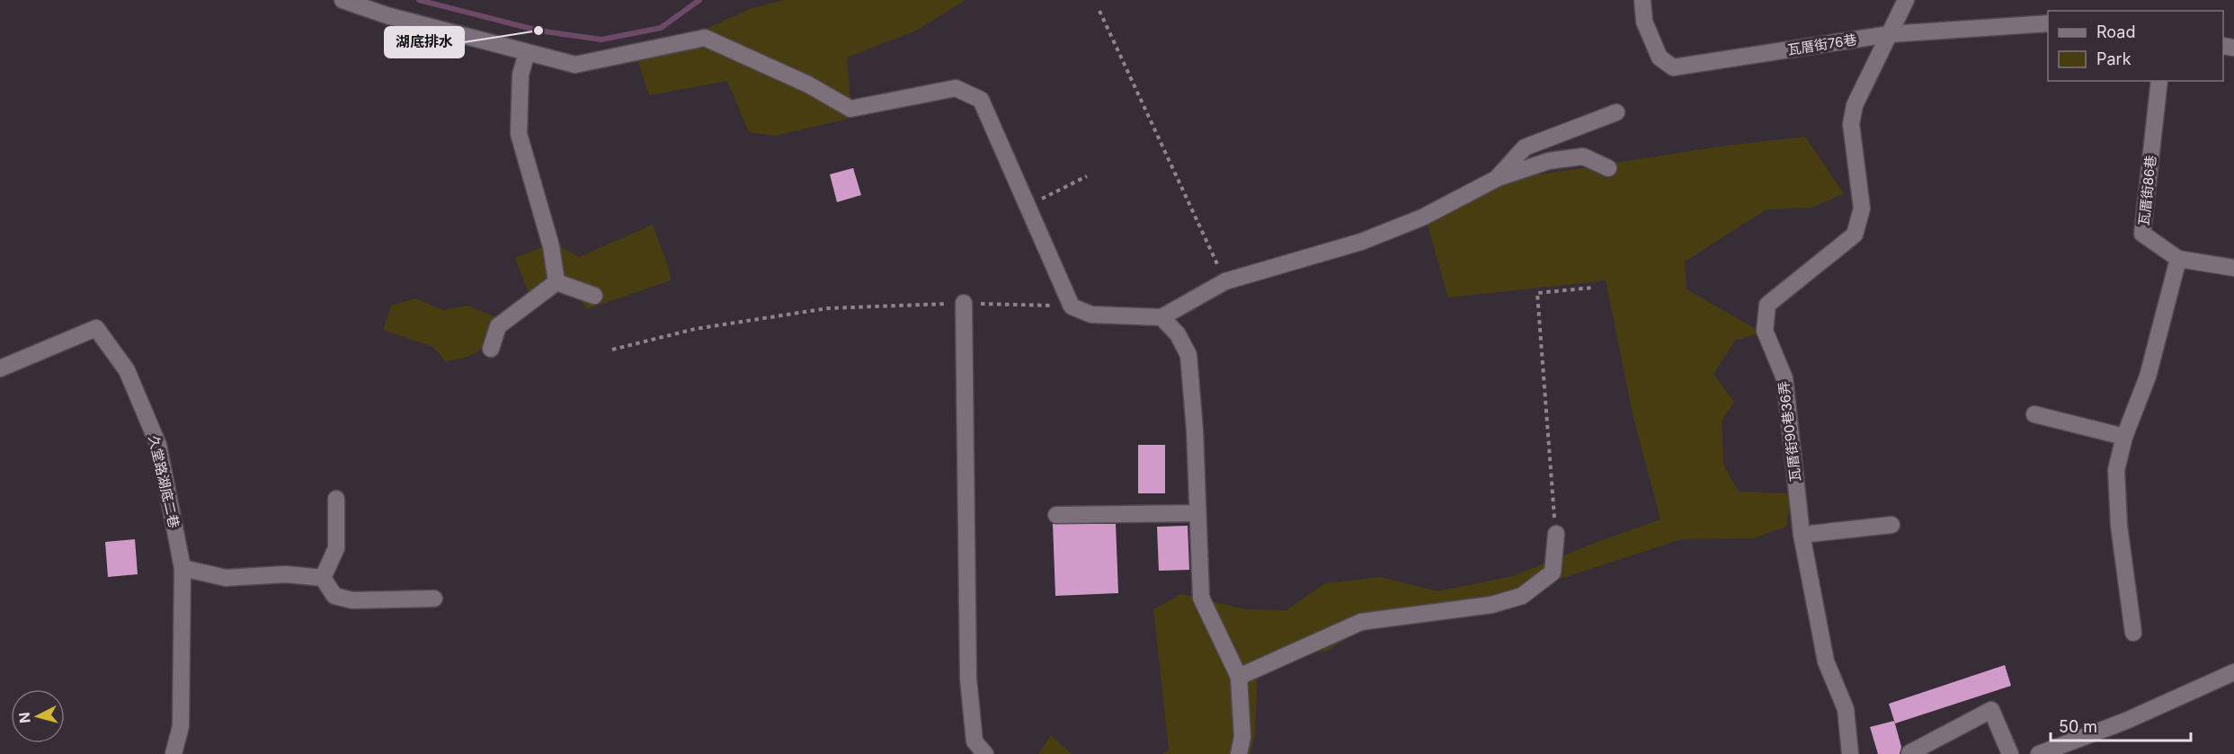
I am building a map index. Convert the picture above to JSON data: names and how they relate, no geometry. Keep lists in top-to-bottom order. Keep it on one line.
{"streets":{"street":["瓦厝街76巷","瓦厝街86巷","瓦厝街90巷36弄","久堂路湖底二巷"]},"crossings":[["瓦厝街76巷","瓦厝街90巷36弄"]],"places":["湖底排水"],"legend":["Road","Park"],"scale_bar":"50 m","north":"left"}
